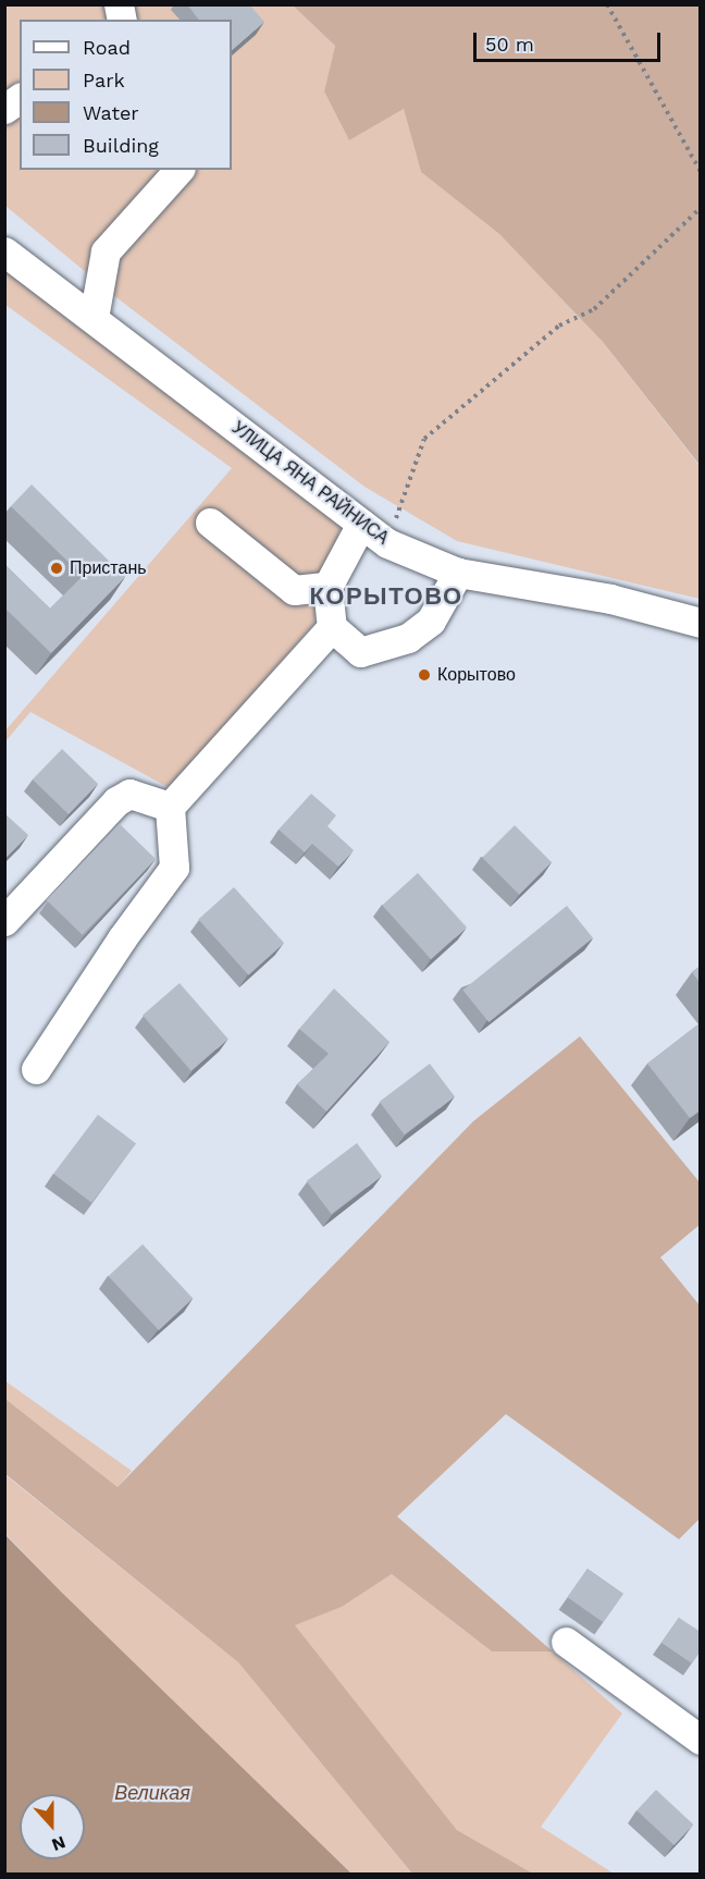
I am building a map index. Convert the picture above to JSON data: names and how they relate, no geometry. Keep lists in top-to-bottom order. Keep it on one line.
{"streets":{"street":["УЛИЦА ЯНА РАЙНИСА"]},"districts":["КОРЫТОВО"],"water":["Великая"],"places":["Пристань","Корытово"],"legend":["Road","Park","Water","Building"],"scale_bar":"50 m","north":"bottom"}
